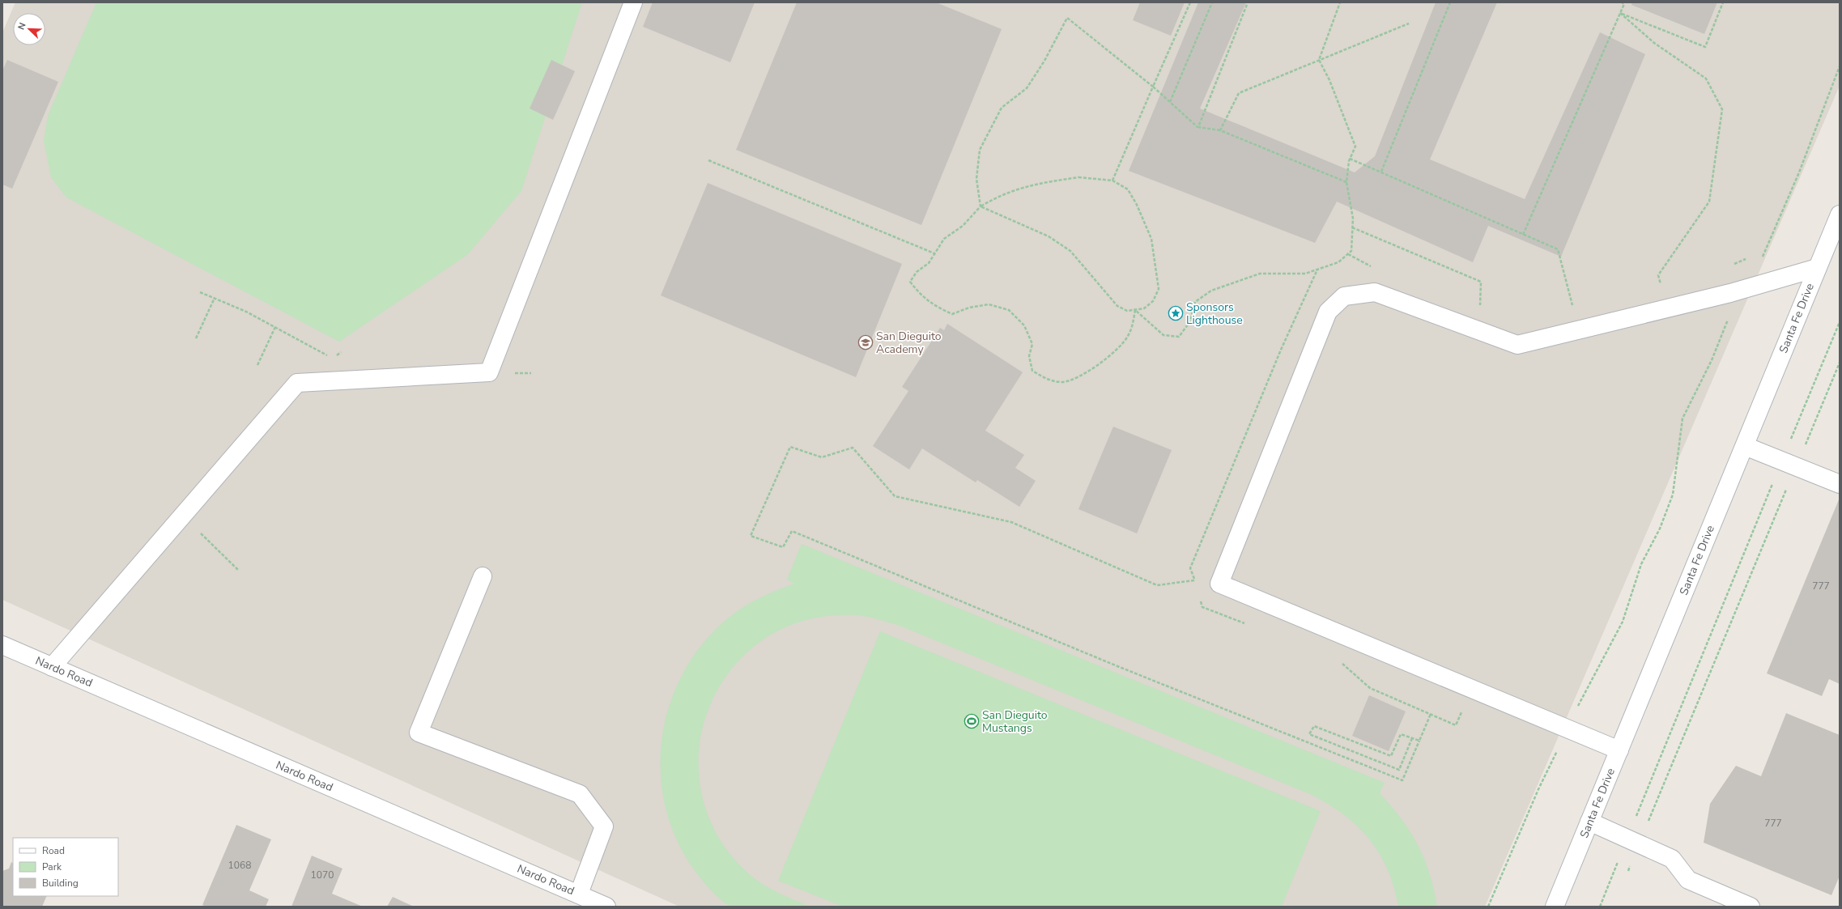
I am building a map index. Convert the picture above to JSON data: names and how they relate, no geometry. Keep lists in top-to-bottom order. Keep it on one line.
{"streets":{"main road":["Santa Fe Drive","Nardo Road"]},"places":{"place":["Sponsors Lighthouse"],"school or university":["San Dieguito Academy"],"sports":["San Dieguito Mustangs"]},"house_numbers":["777","777","1068","1070"],"legend":["Road","Park","Building"],"north":"top left"}
